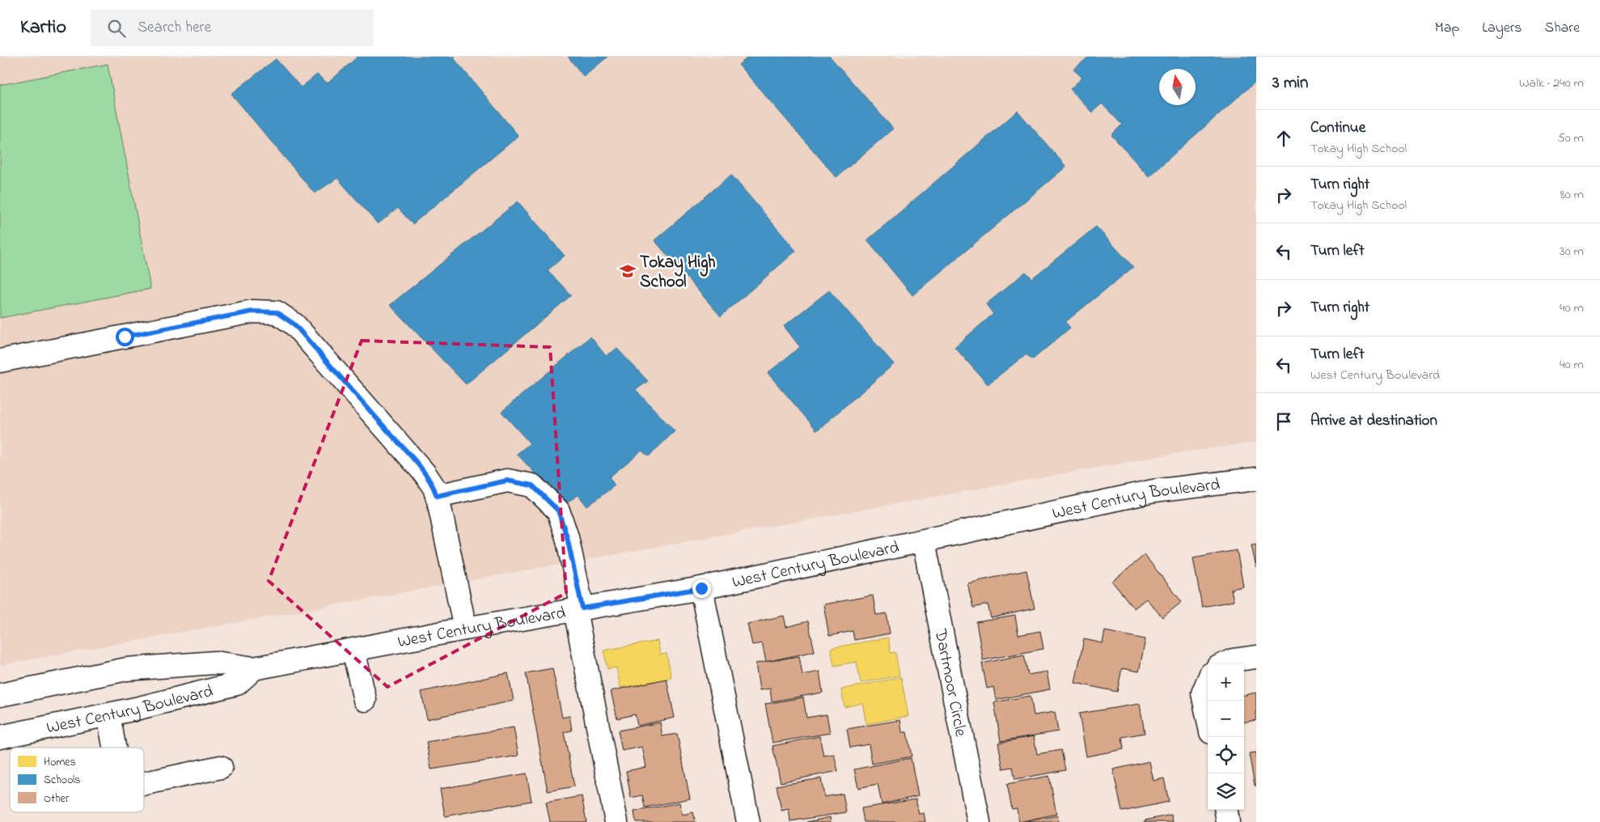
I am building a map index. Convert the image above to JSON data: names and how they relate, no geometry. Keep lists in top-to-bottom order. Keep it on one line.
{"streets":{"street":["West Century Boulevard","Dartmoor Circle"]},"crossings":[["West Century Boulevard","Dartmoor Circle"]],"places":{"school or university":["Tokay High School"]},"legend":["Homes","Schools","Other"],"north":"top","page":{"header":"Kartio","search":"Search here","nav":["Map","Layers","Share"],"heading":["3 min","Walk · 240 m"],"list":[["Continue","Tokay High School","50 m"],["Turn right","Tokay High School","80 m"],["Turn left","30 m"],["Turn right","40 m"],["Turn left","West Century Boulevard","40 m"],"Arrive at destination"],"map_buttons":["+","−"]}}
